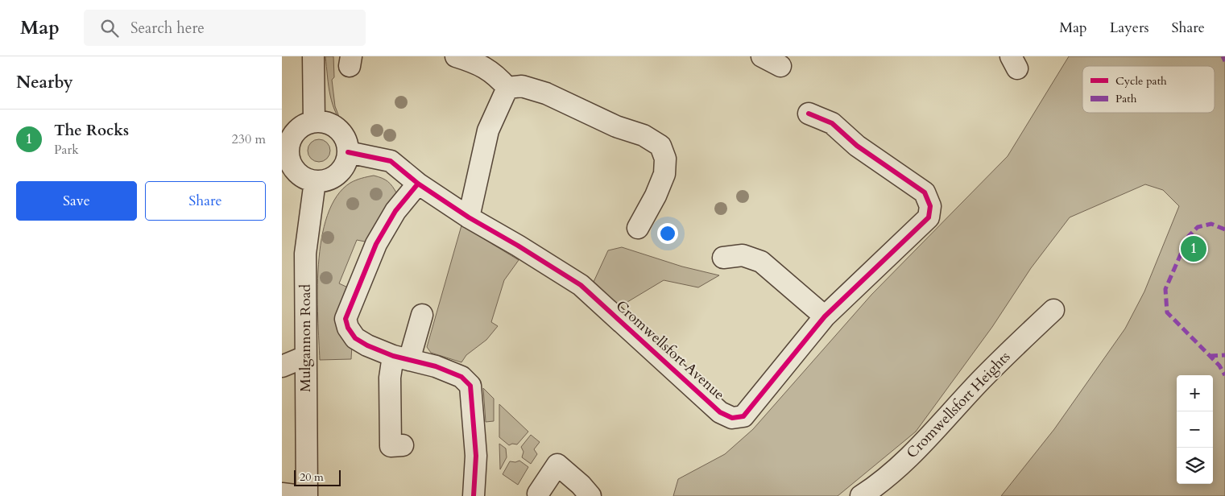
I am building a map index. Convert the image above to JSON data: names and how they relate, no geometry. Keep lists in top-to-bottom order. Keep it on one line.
{"streets":{"street":["Mulgannon Road","Cromwellsfort Avenue","Cromwellsfort Heights"]},"crossings":[["Mulgannon Road","Cromwellsfort Avenue"]],"legend":["Cycle path","Path"],"scale_bar":"20 m","page":{"header":"Map","search":"Search here","nav":["Map","Layers","Share"],"heading":"Nearby","list":[{"mark":"1","name":"The Rocks","note":"Park","value":"230 m"}],"buttons":["Save","Share"],"pins":"1","map_buttons":["+","−"],"scale":"20 m"}}
